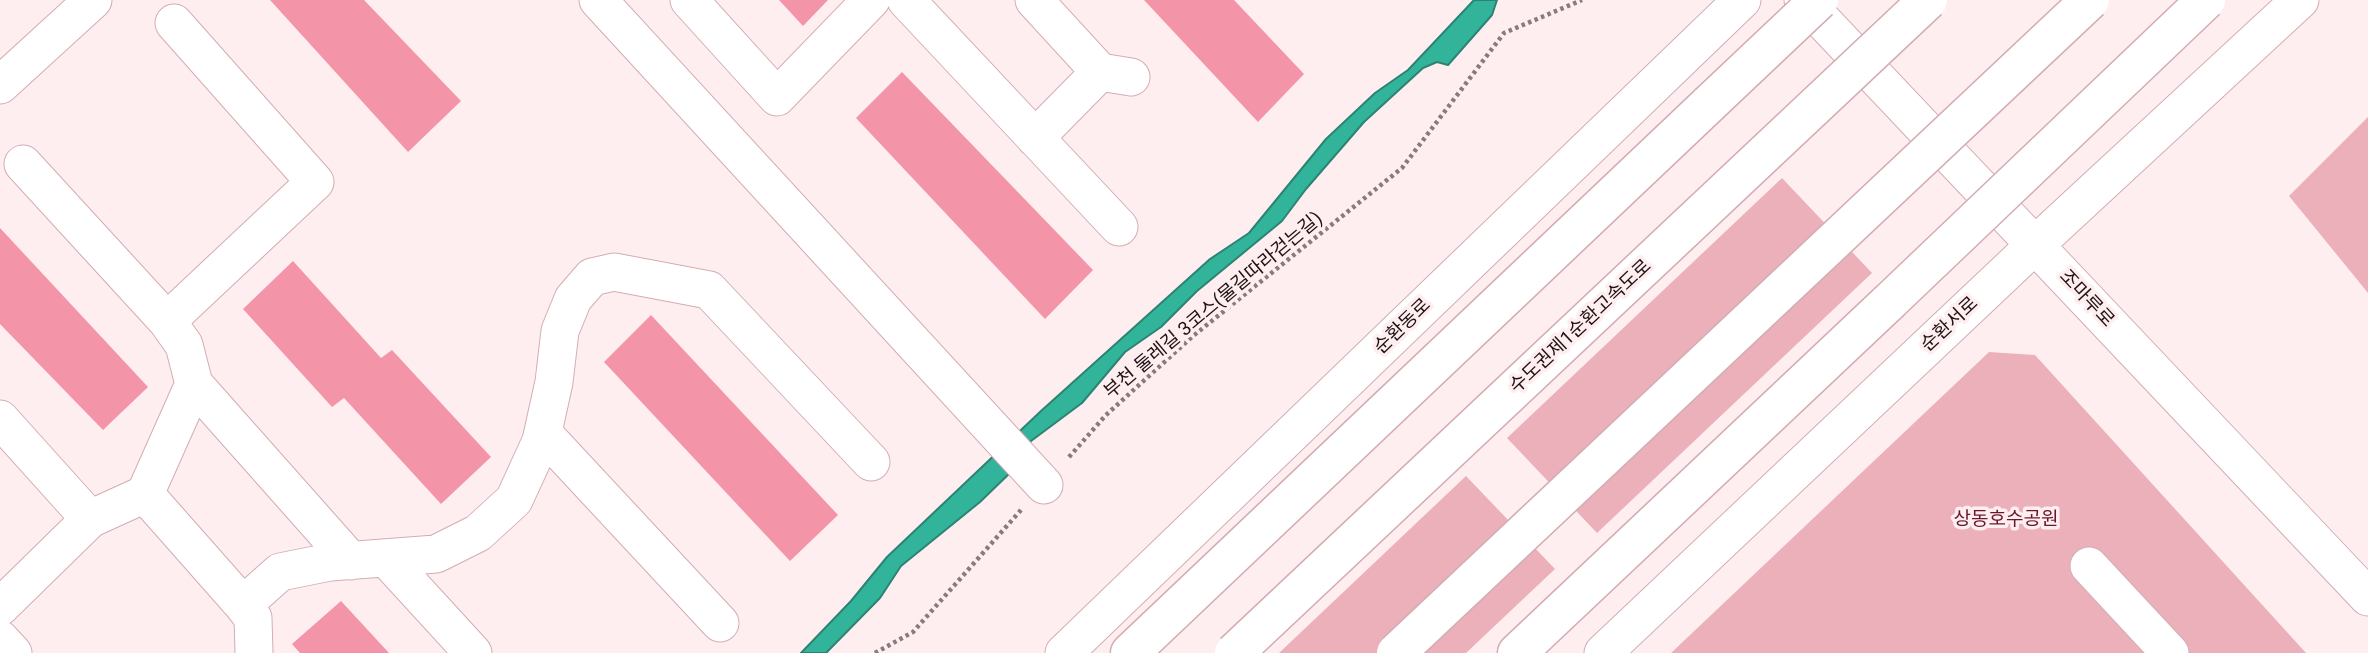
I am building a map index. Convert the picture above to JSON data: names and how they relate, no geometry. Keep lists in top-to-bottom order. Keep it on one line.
{"streets":{"highway":["수도권제1순환고속도로"],"street":["조마루로","순환서로","순환동로"],"path":["부천 둘레길 3코스(물길따라걷는길)"]},"crossings":[["조마루로","순환서로"]],"parks":["상동호수공원"]}
